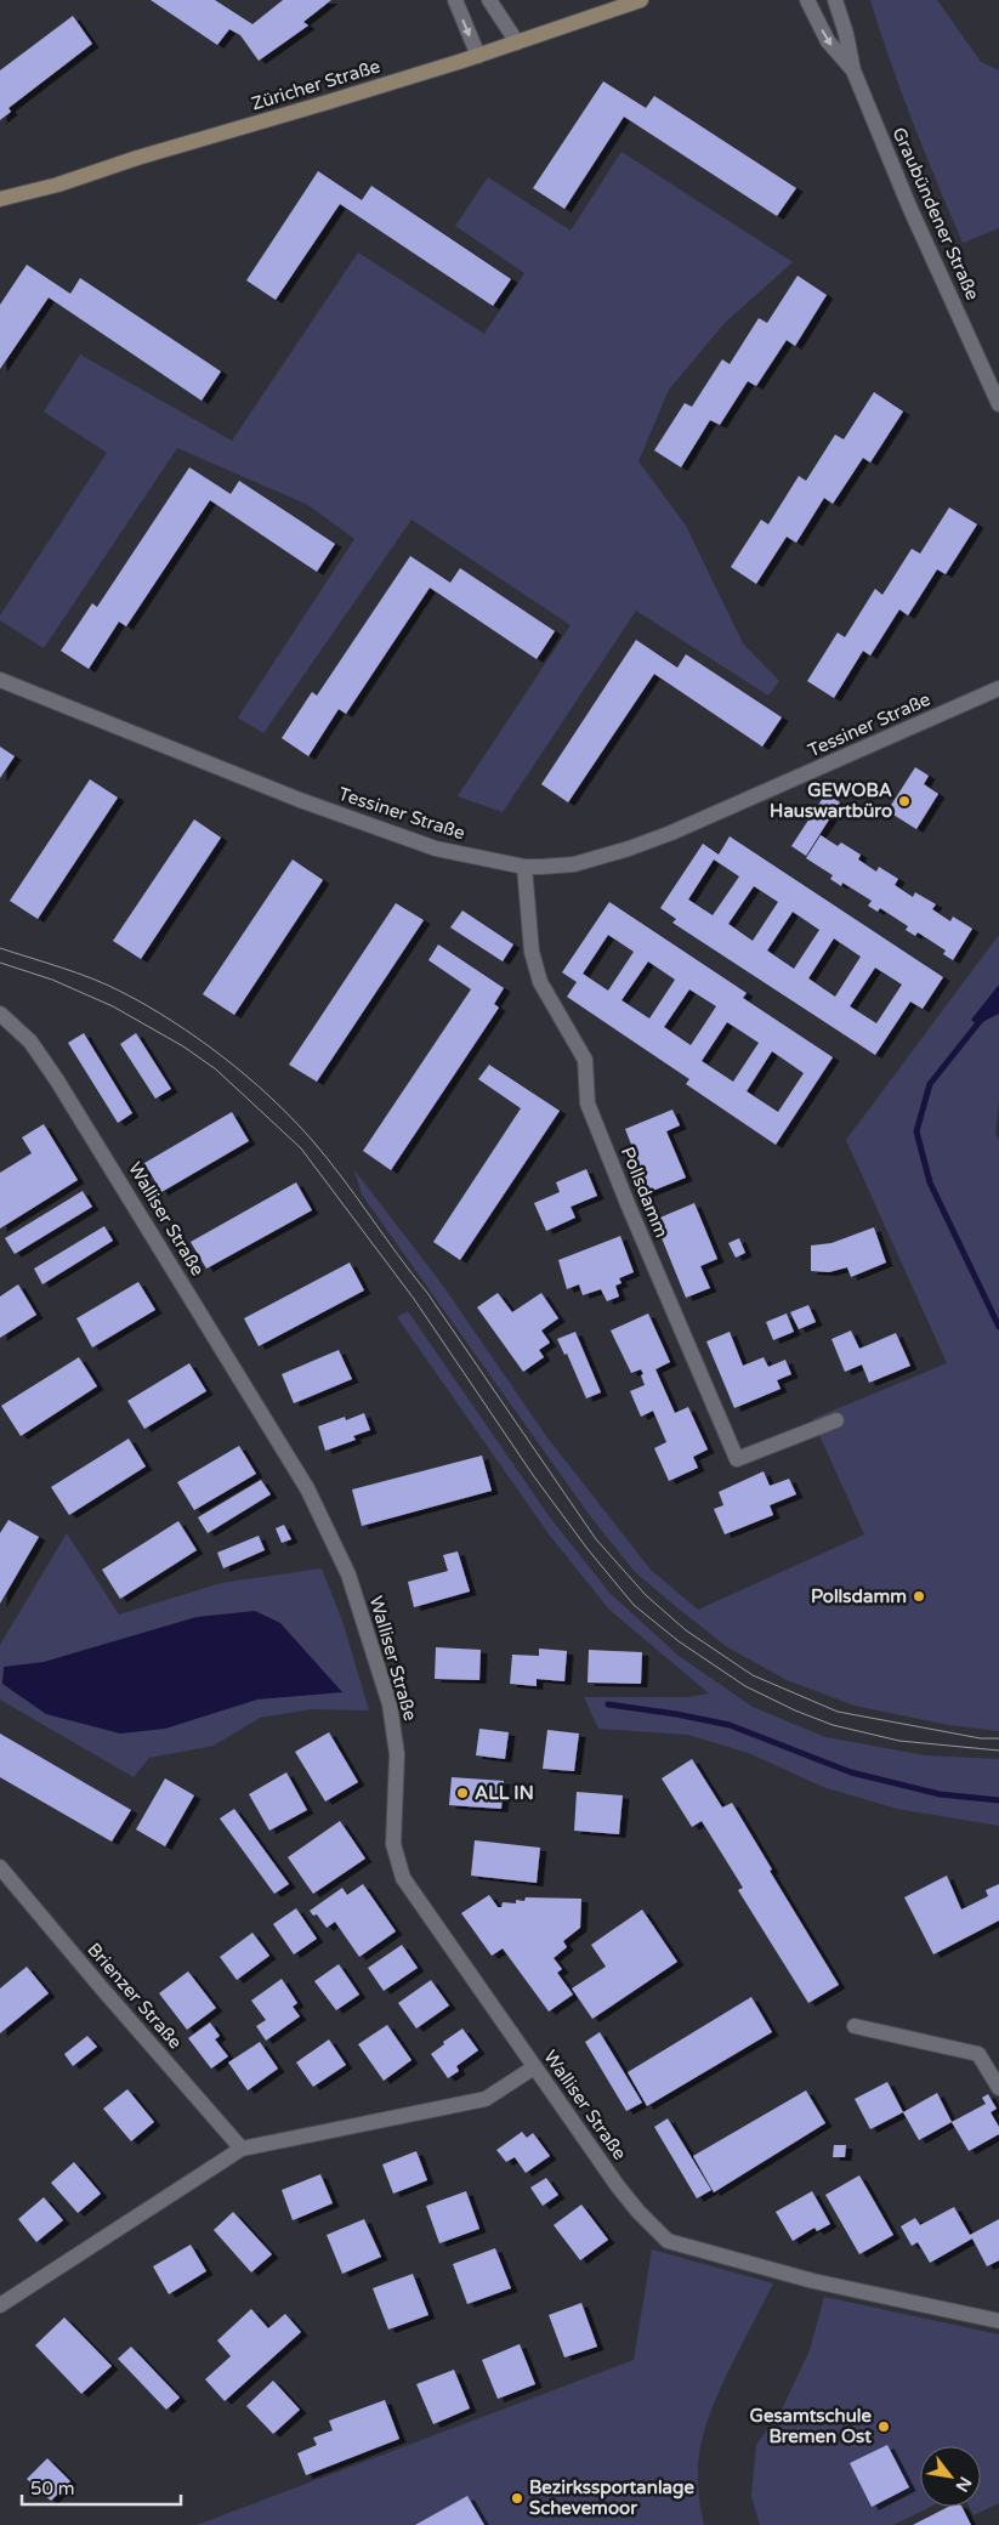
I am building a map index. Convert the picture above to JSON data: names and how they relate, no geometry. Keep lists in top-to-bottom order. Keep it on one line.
{"streets":{"main road":["Züricher Straße"],"street":["Graubündener Straße","Tessiner Straße","Pollsdamm","Walliser Straße","Brienzer Straße"]},"crossings":[["Tessiner Straße","Pollsdamm"]],"places":["GEWOBA Hauswartbüro","Pollsdamm","ALL IN","Gesamtschule Bremen Ost","Bezirkssportanlage Schevemoor"],"scale_bar":"50 m","north":"bottom right"}
